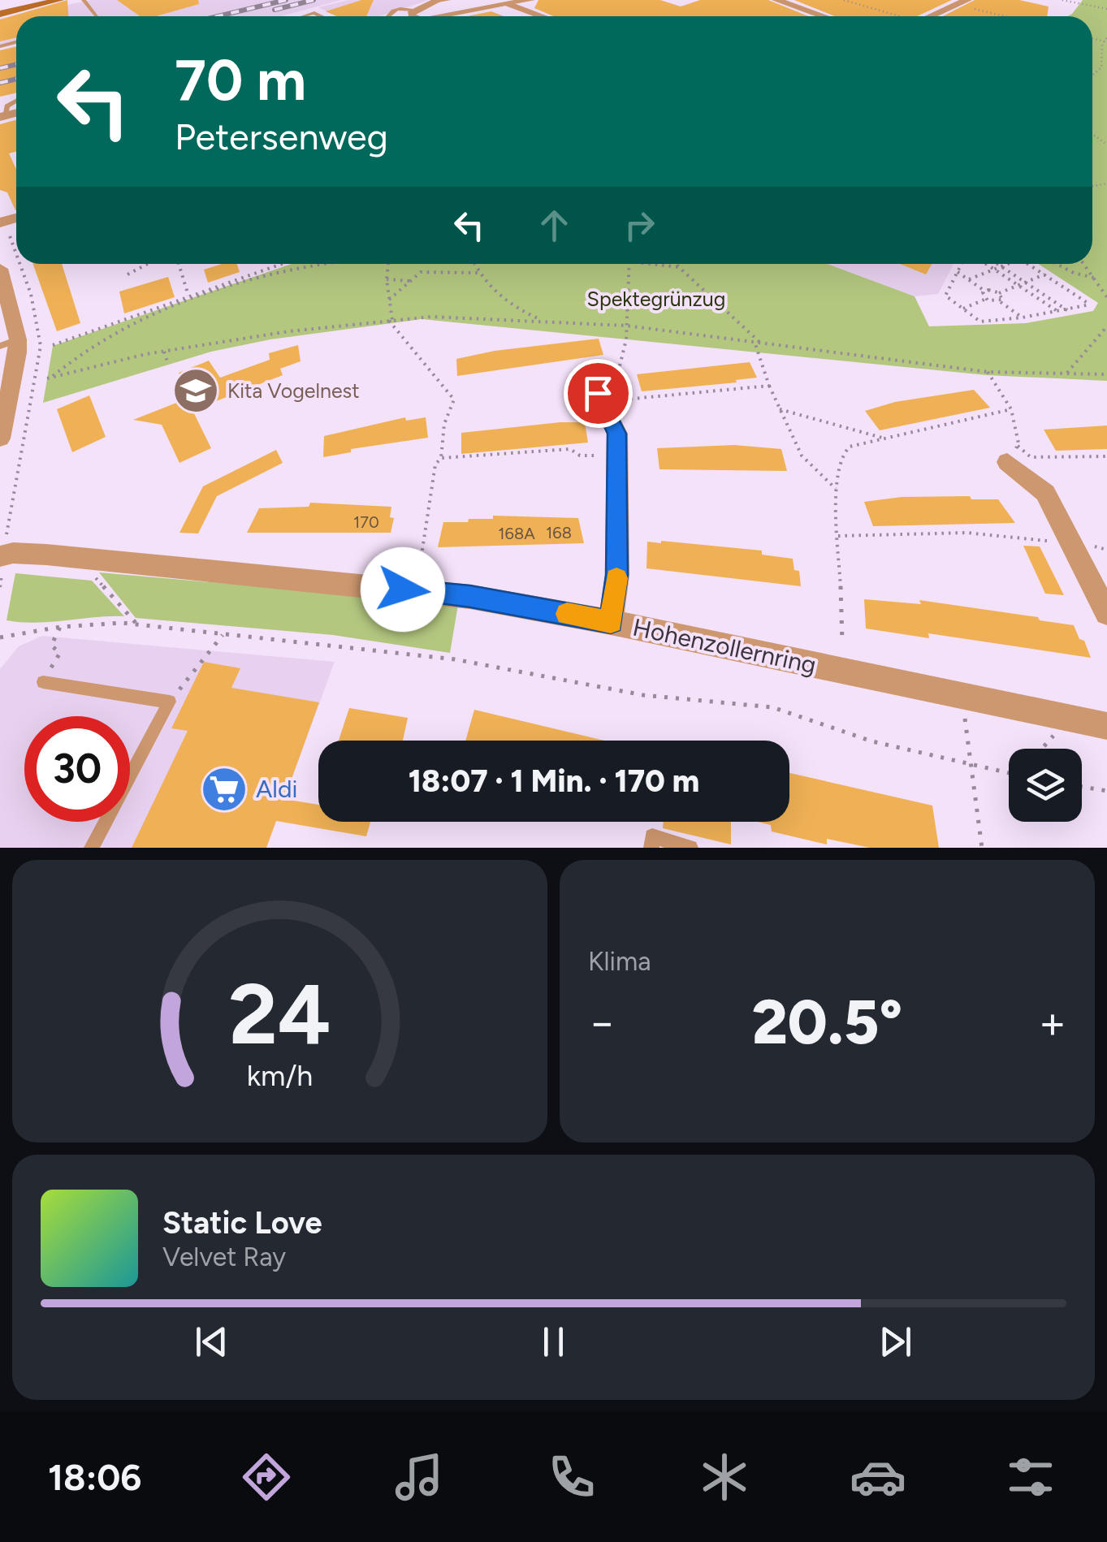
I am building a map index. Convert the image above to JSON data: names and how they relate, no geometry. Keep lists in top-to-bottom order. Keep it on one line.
{"streets":{"street":["Hohenzollernring"]},"parks":["Spektegrünzug"],"places":{"school or university":["Kita Vogelnest"],"supermarket":["Aldi"]},"house_numbers":["170","168","168A"],"page":{"turn":["70 m","Petersenweg"],"limit":"30","trip":"18:07 · 1 Min. · 170 m","tile":"Klima","heat":["−","20.5°","+"],"song":["Static Love","Velvet Ray"],"tabs":"18:06","gauge":["24","km/h"]}}
